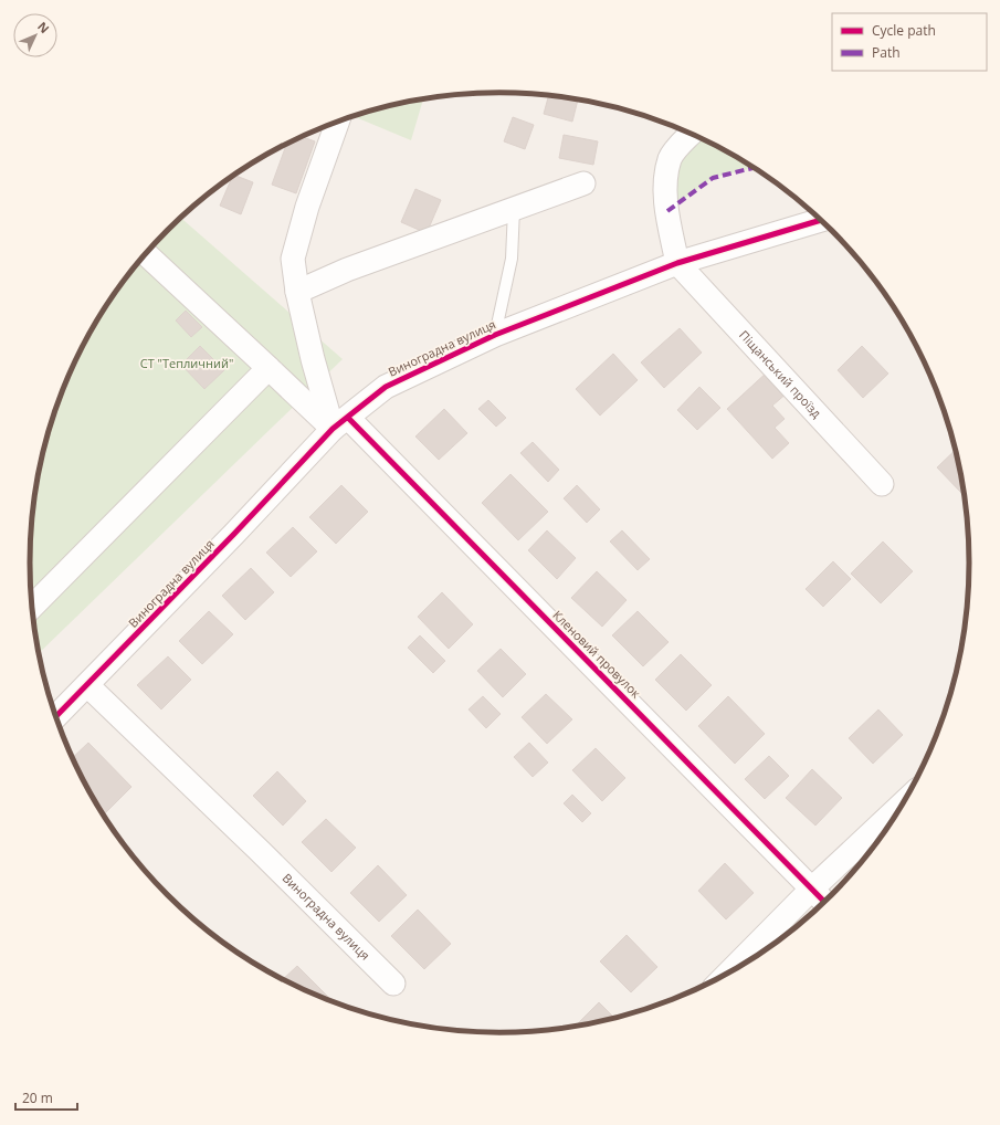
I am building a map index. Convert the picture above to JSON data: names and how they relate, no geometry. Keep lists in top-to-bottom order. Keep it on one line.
{"streets":{"street":["Виноградна вулиця","Піщанський проїзд","Кленовий провулок"]},"crossings":[["Виноградна вулиця","Піщанський проїзд"],["Виноградна вулиця","Кленовий провулок"]],"parks":["СТ \"Тепличний\""],"legend":["Cycle path","Path"],"scale_bar":"20 m","north":"top right"}
